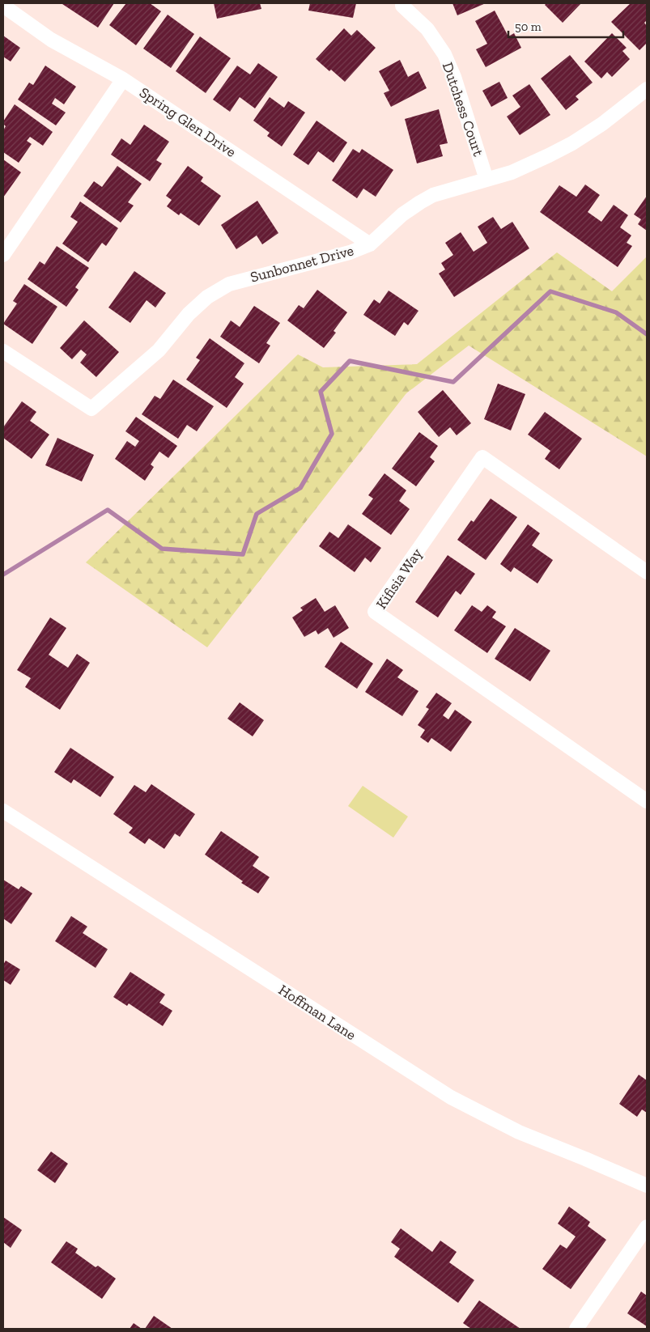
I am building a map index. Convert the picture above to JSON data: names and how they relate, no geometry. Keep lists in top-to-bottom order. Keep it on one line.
{"streets":{"street":["Dutchess Court","Spring Glen Drive","Sunbonnet Drive","Kifisia Way","Hoffman Lane"]},"crossings":[["Dutchess Court","Sunbonnet Drive"],["Spring Glen Drive","Sunbonnet Drive"]],"scale_bar":"50 m"}
